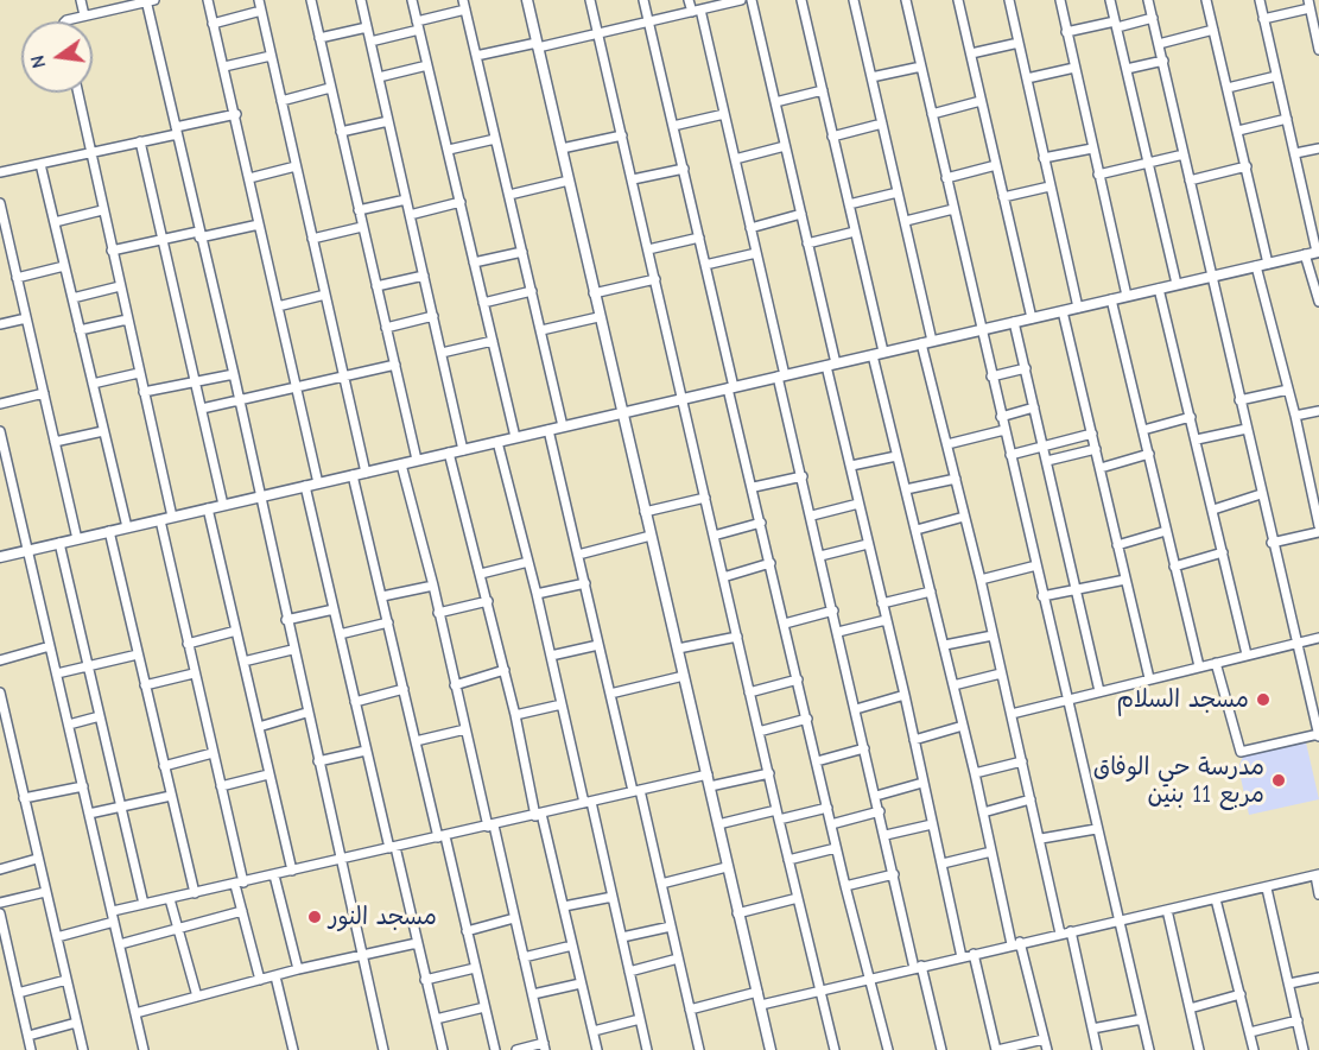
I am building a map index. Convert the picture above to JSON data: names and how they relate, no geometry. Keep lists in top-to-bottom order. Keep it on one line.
{"places":["مسجد السلام","مدرسة حي الوفاق مربع 11 بنين","مسجد النور"],"north":"left"}
